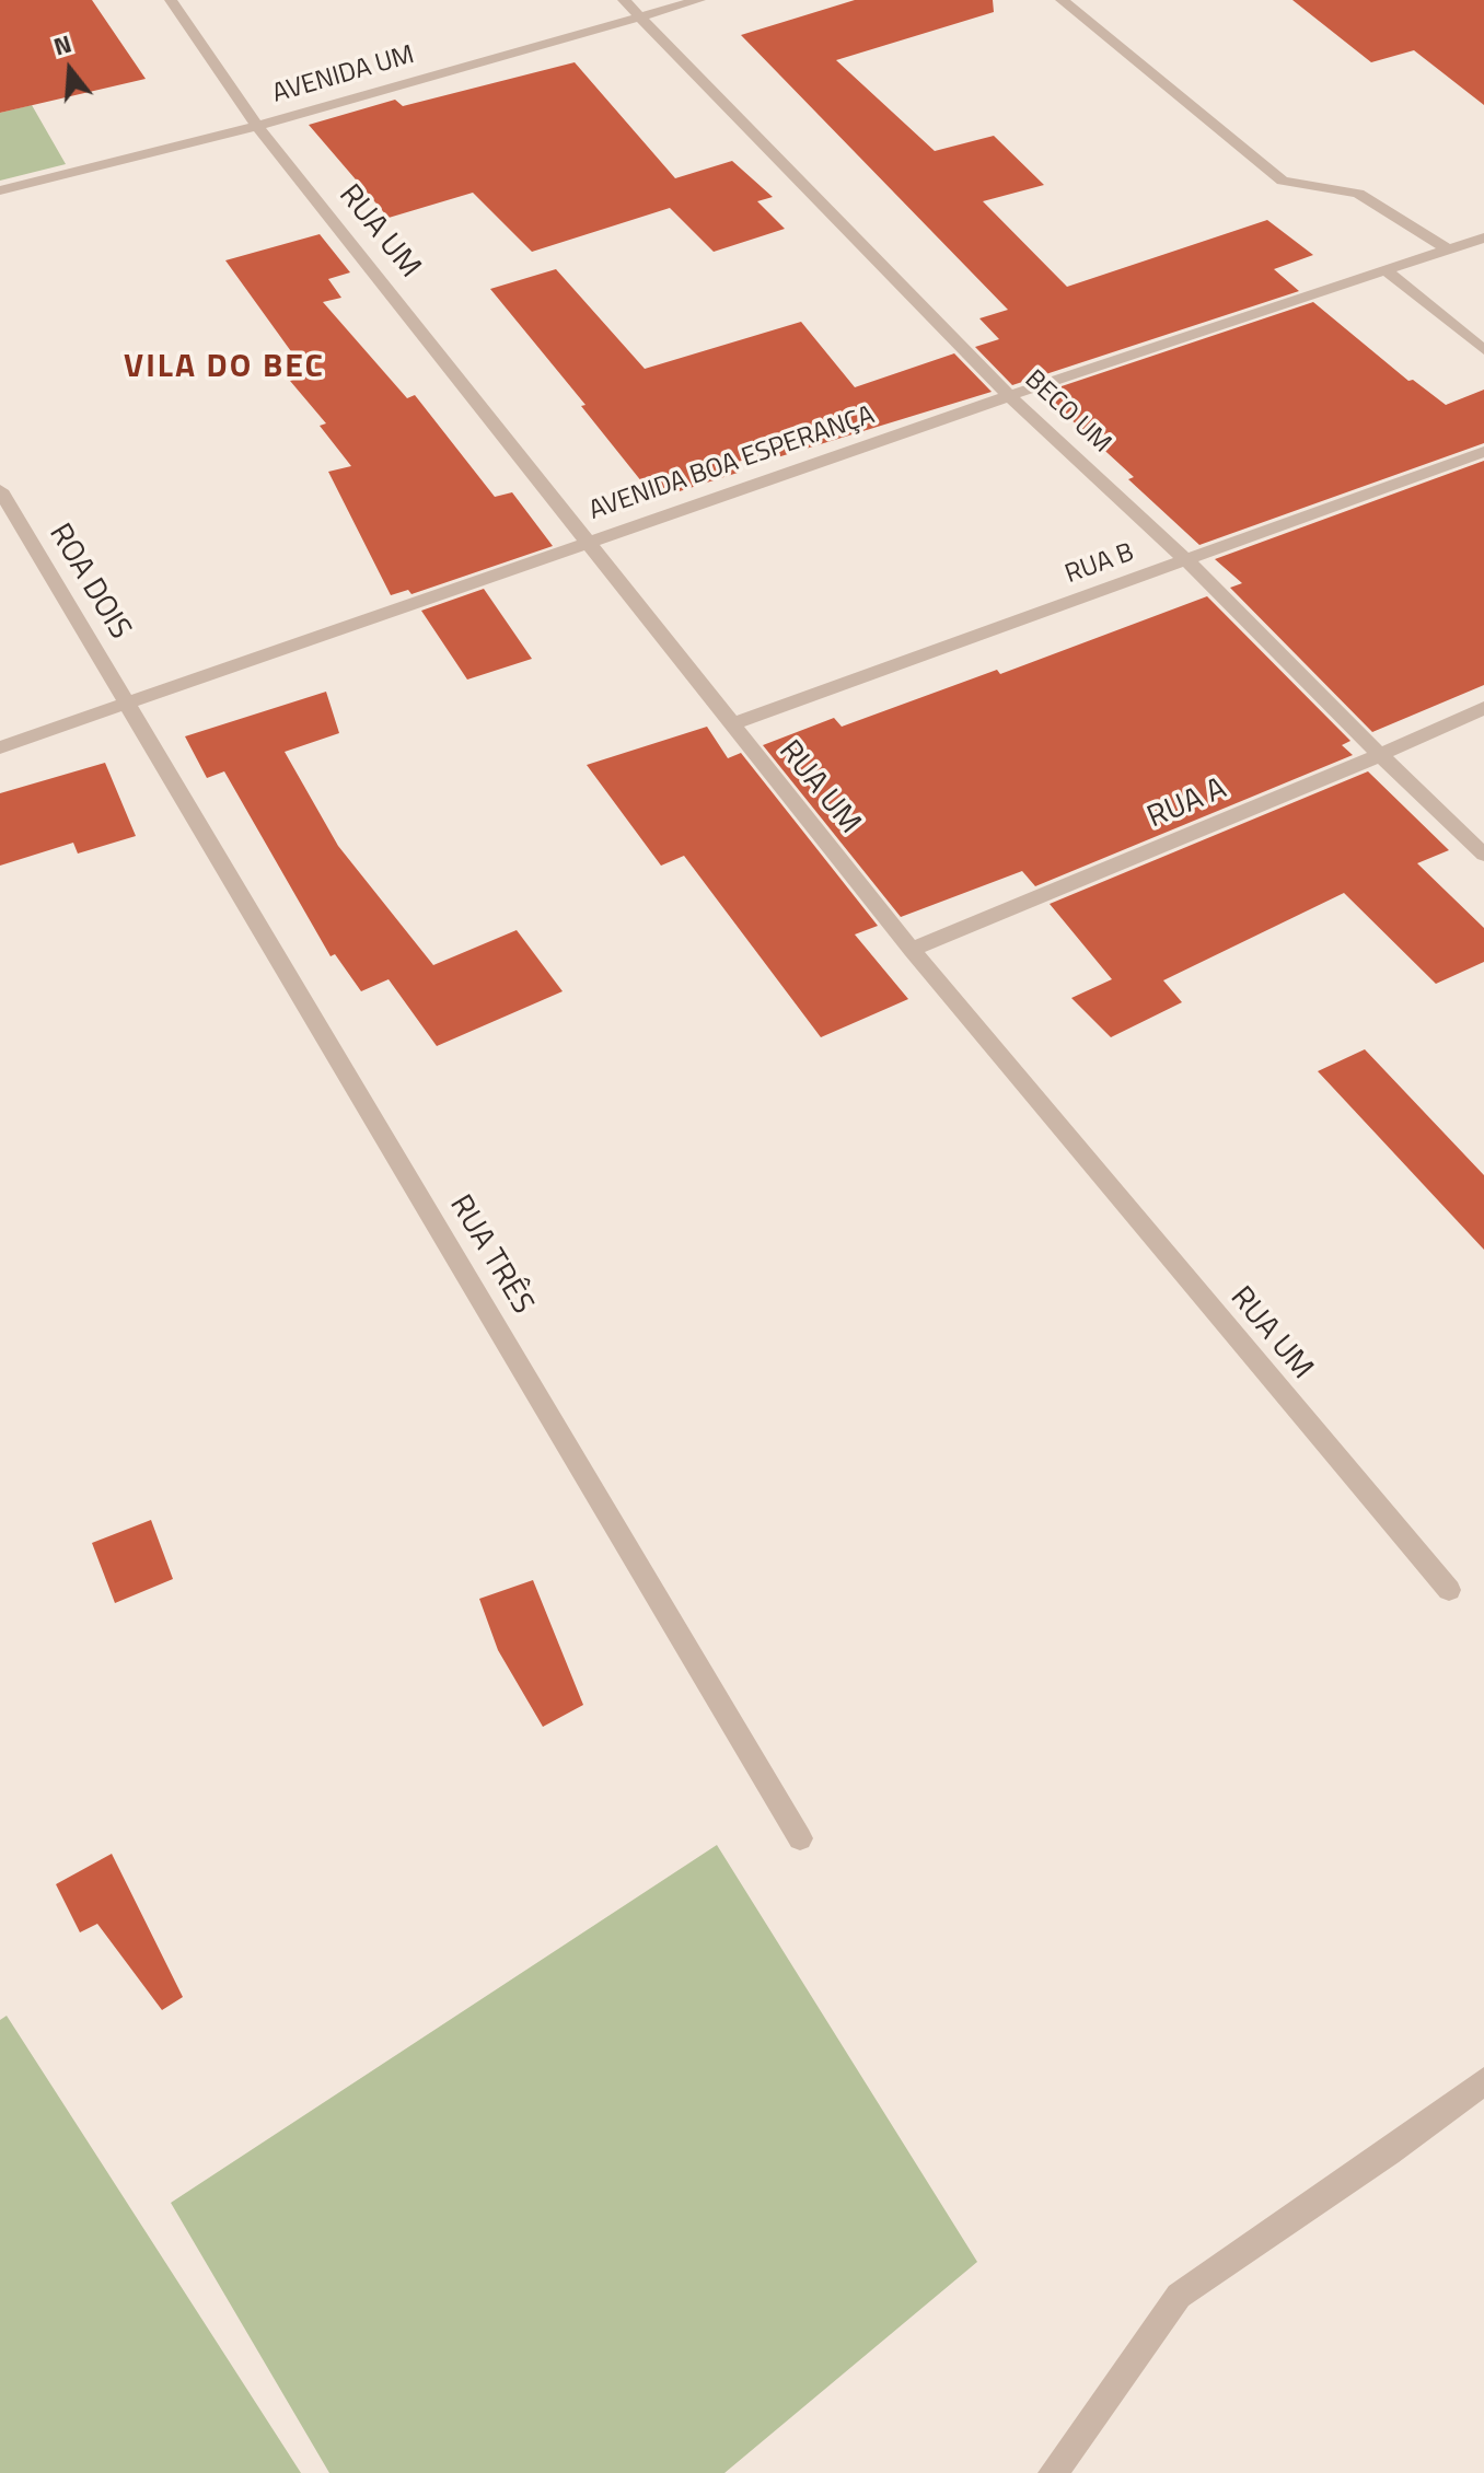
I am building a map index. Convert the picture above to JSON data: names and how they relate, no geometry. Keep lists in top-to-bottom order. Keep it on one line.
{"streets":{"street":["AVENIDA UM","RUA UM","BECO UM","AVENIDA BOA ESPERANÇA","RUA B","ROA DOIS","RUA A","RUA TRÊS"]},"crossings":[["AVENIDA UM","RUA UM"],["AVENIDA UM","BECO UM"],["RUA UM","AVENIDA BOA ESPERANÇA"],["RUA UM","RUA B"],["RUA UM","RUA A"],["BECO UM","AVENIDA BOA ESPERANÇA"],["BECO UM","RUA B"],["BECO UM","RUA A"],["AVENIDA BOA ESPERANÇA","ROA DOIS"],["AVENIDA BOA ESPERANÇA","RUA TRÊS"],["ROA DOIS","RUA TRÊS"]],"districts":["VILA DO BEC"],"north":"top"}
